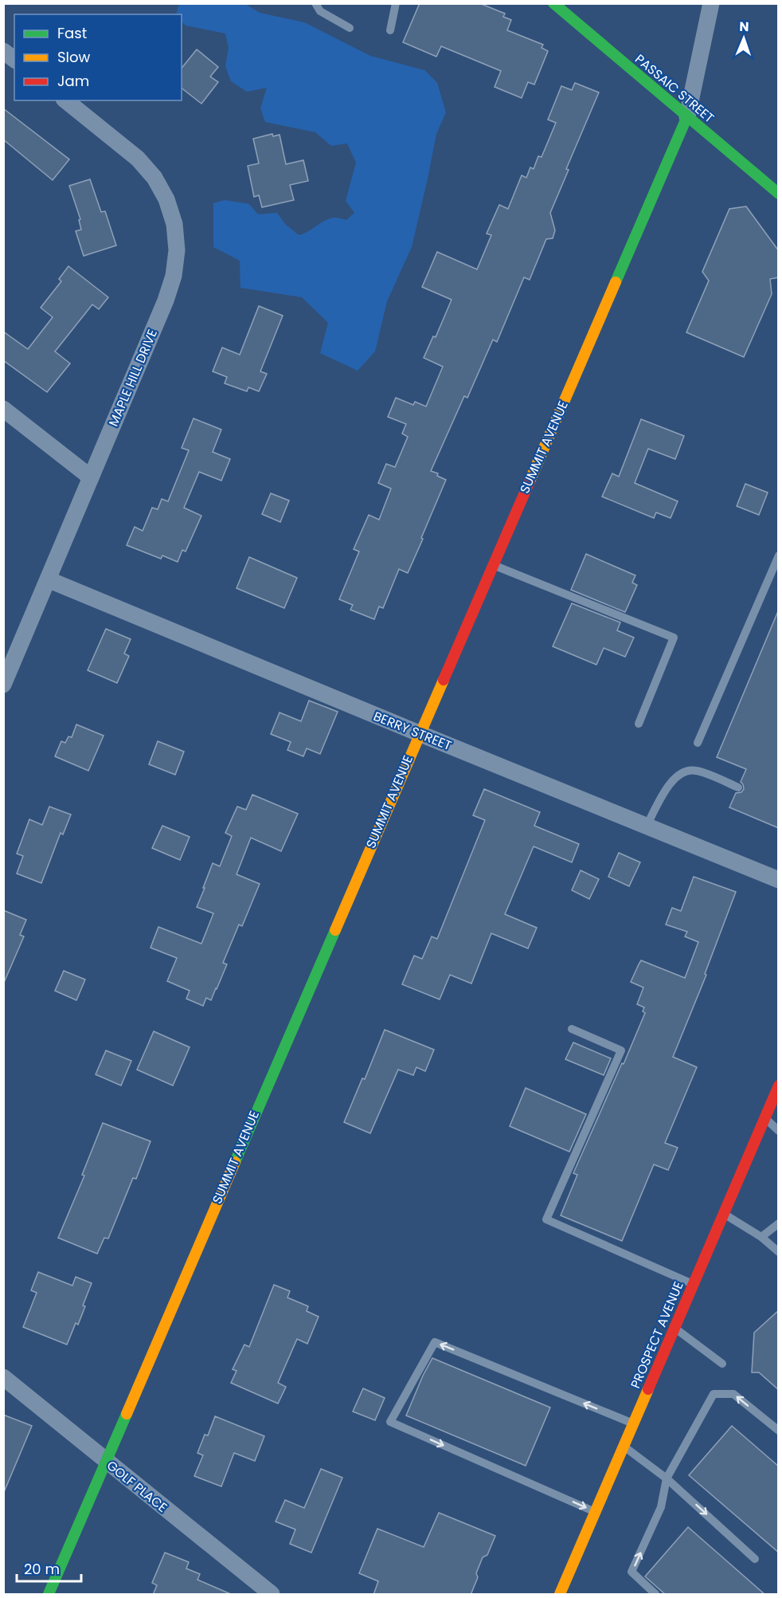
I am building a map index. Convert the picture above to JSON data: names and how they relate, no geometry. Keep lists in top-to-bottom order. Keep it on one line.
{"streets":{"street":["PASSAIC STREET","MAPLE HILL DRIVE","SUMMIT AVENUE","BERRY STREET","PROSPECT AVENUE","GOLF PLACE"]},"crossings":[["PASSAIC STREET","SUMMIT AVENUE"],["MAPLE HILL DRIVE","BERRY STREET"],["SUMMIT AVENUE","BERRY STREET"],["SUMMIT AVENUE","GOLF PLACE"]],"legend":["Fast","Slow","Jam"],"scale_bar":"20 m","north":"top"}
